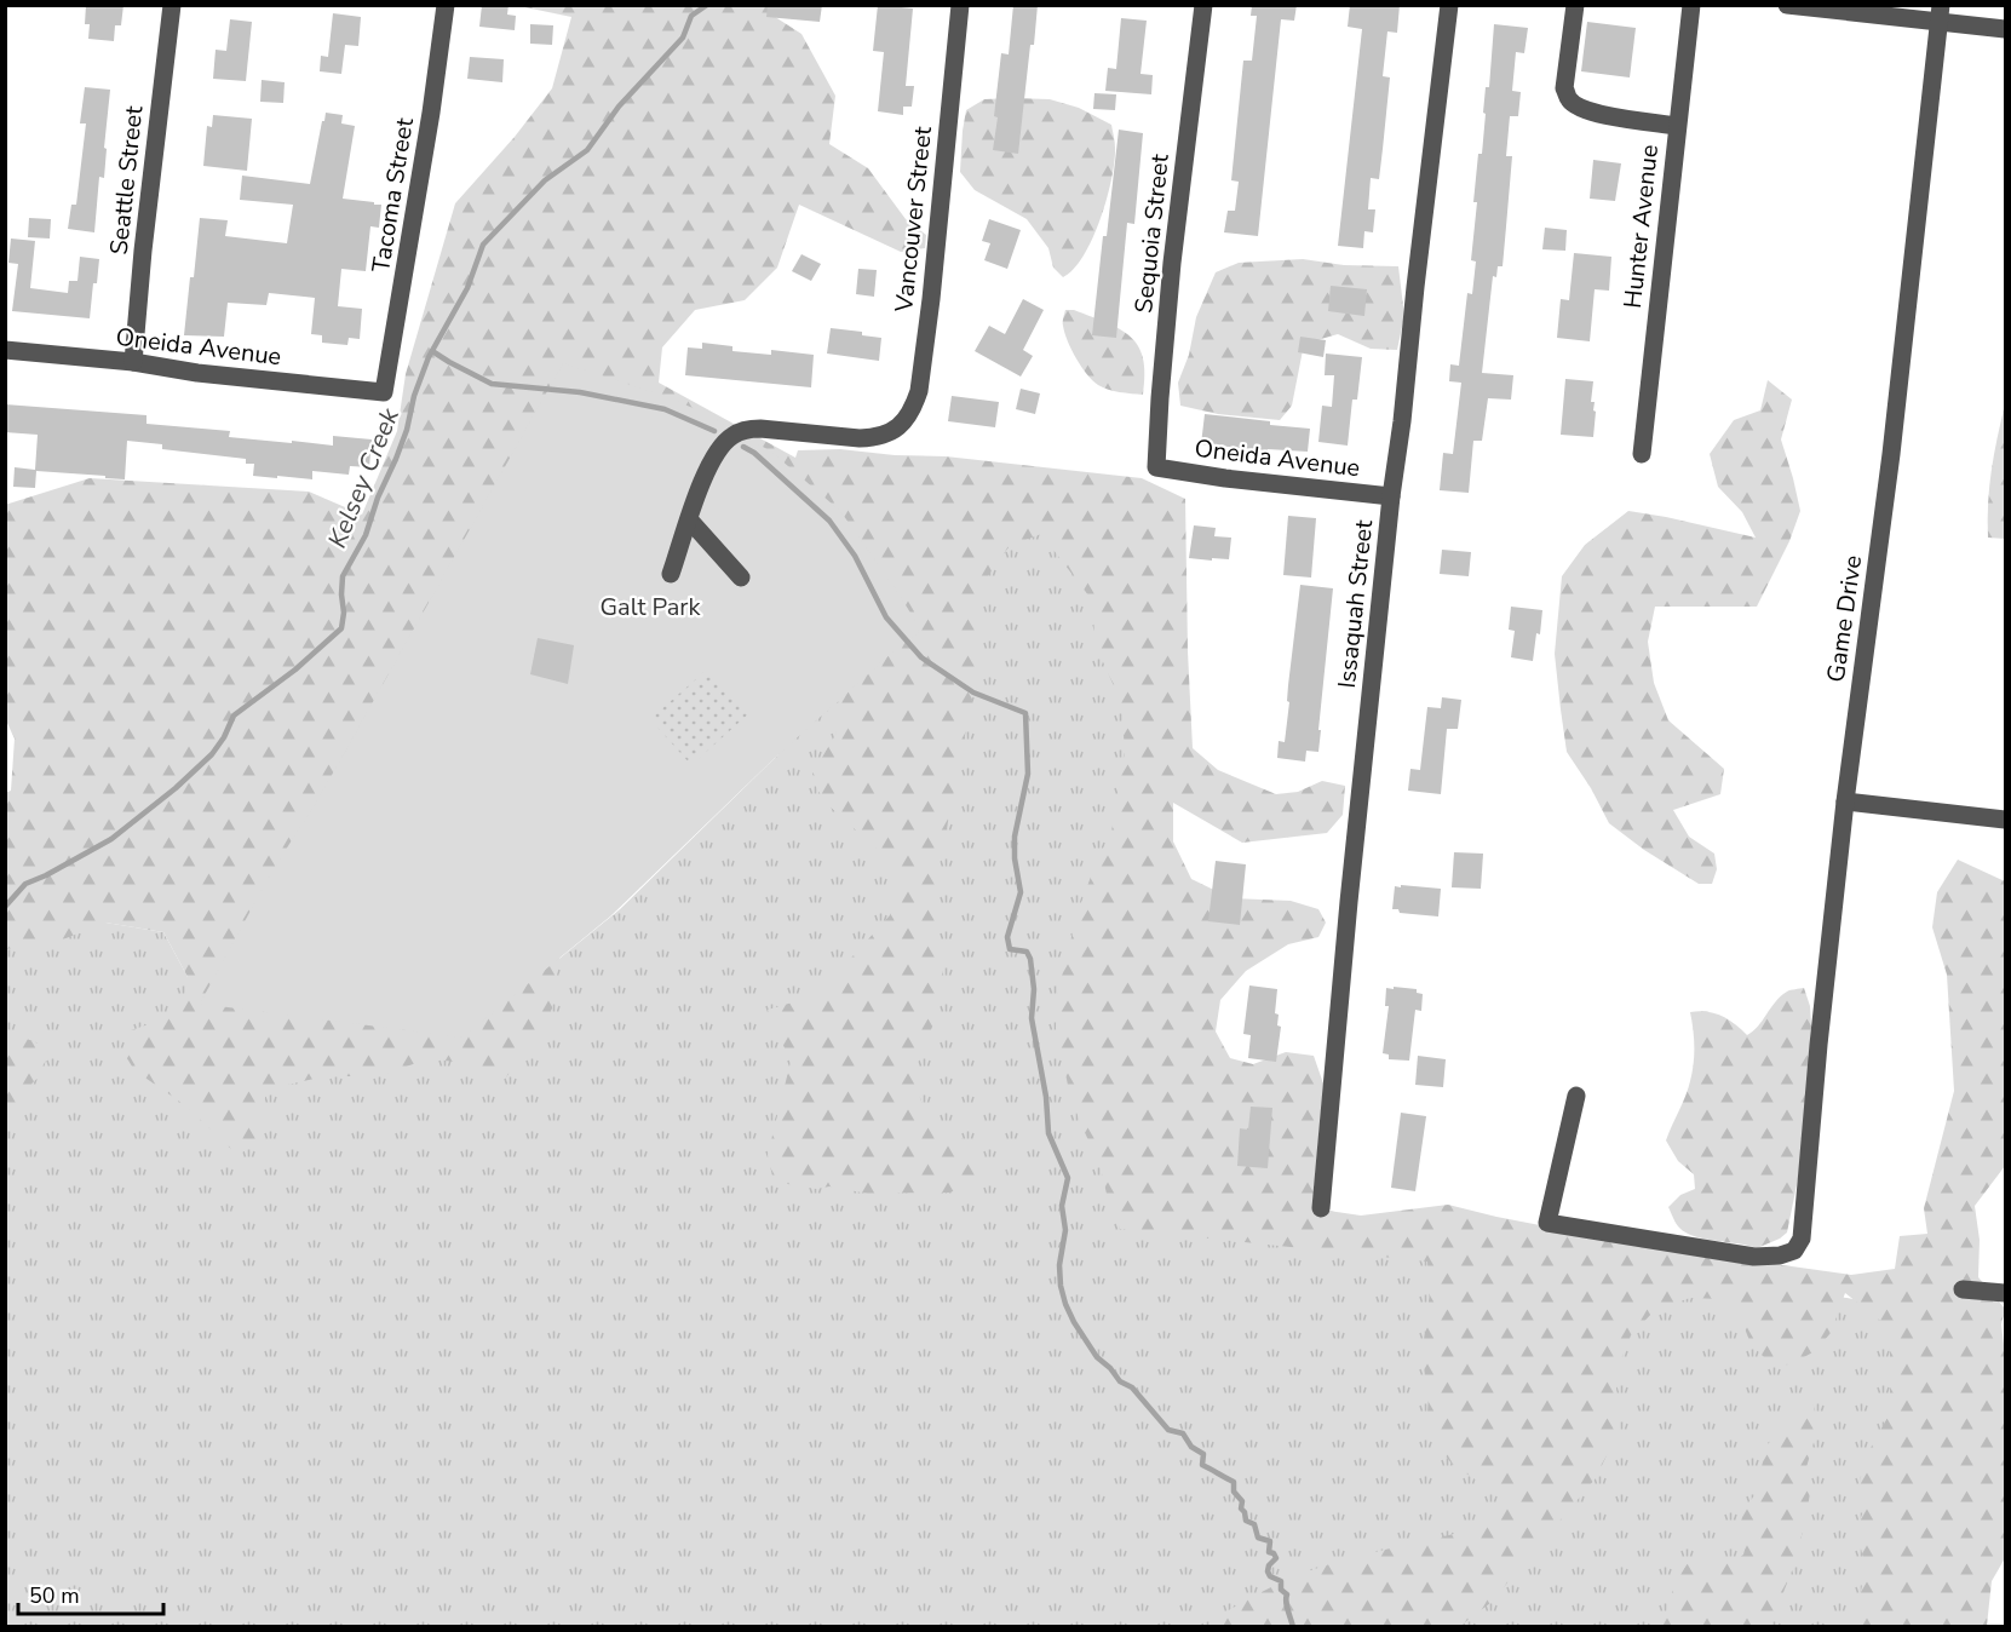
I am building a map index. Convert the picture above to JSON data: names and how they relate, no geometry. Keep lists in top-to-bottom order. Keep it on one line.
{"streets":{"street":["Seattle Street","Tacoma Street","Vancouver Street","Hunter Avenue","Sequoia Street","Oneida Avenue","Issaquah Street","Game Drive"]},"crossings":[["Seattle Street","Oneida Avenue"],["Tacoma Street","Oneida Avenue"],["Sequoia Street","Oneida Avenue"],["Oneida Avenue","Issaquah Street"]],"water":["Kelsey Creek"],"parks":["Galt Park"],"scale_bar":"50 m"}
